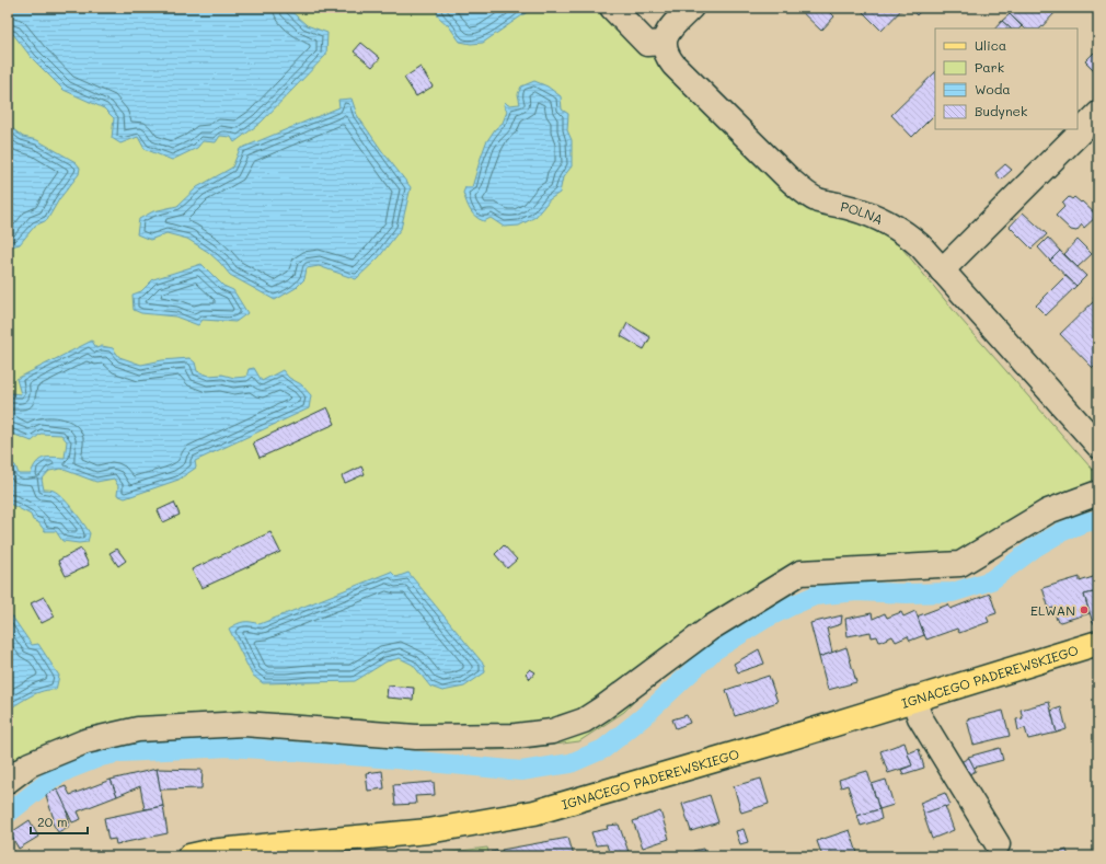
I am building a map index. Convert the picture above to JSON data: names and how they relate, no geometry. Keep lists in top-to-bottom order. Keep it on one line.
{"streets":{"main road":["IGNACEGO PADEREWSKIEGO"],"street":["POLNA"]},"places":["ELWAN"],"legend":["Ulica","Park","Woda","Budynek"],"scale_bar":"20 m"}
